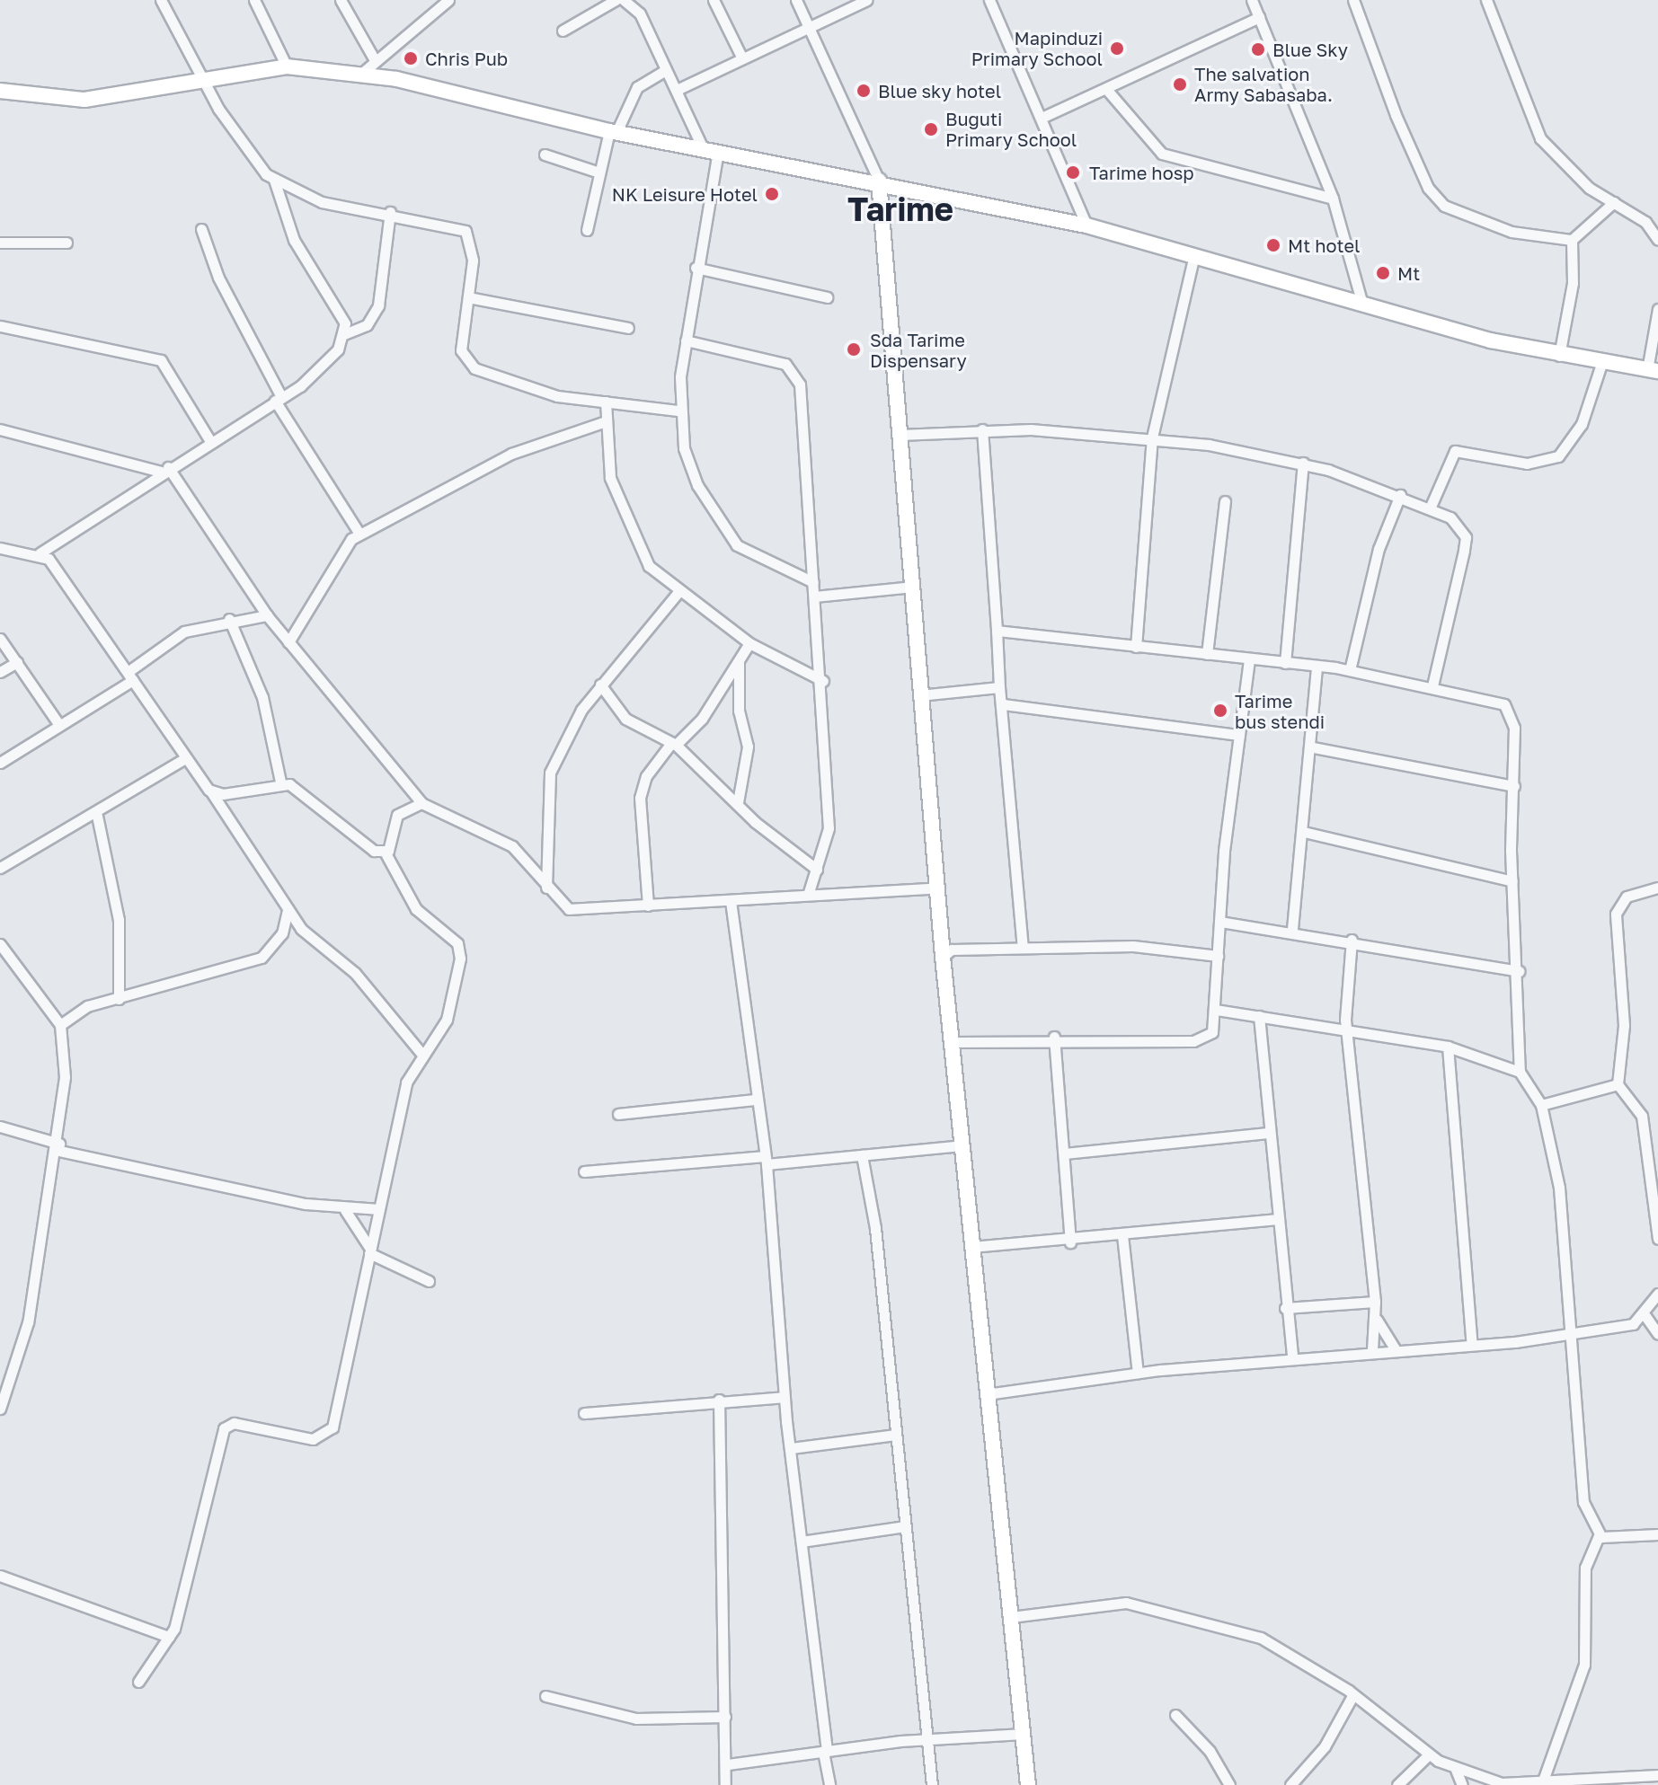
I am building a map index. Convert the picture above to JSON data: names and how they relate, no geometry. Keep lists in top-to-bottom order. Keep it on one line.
{"districts":["Tarime"],"places":["Mapinduzi Primary School","Blue Sky","Chris Pub","The salvation Army Sabasaba.","Blue sky hotel","Buguti Primary School","Tarime hosp","NK Leisure Hotel","Mt hotel","Mt","Sda Tarime Dispensary","Tarime bus stendi"]}
